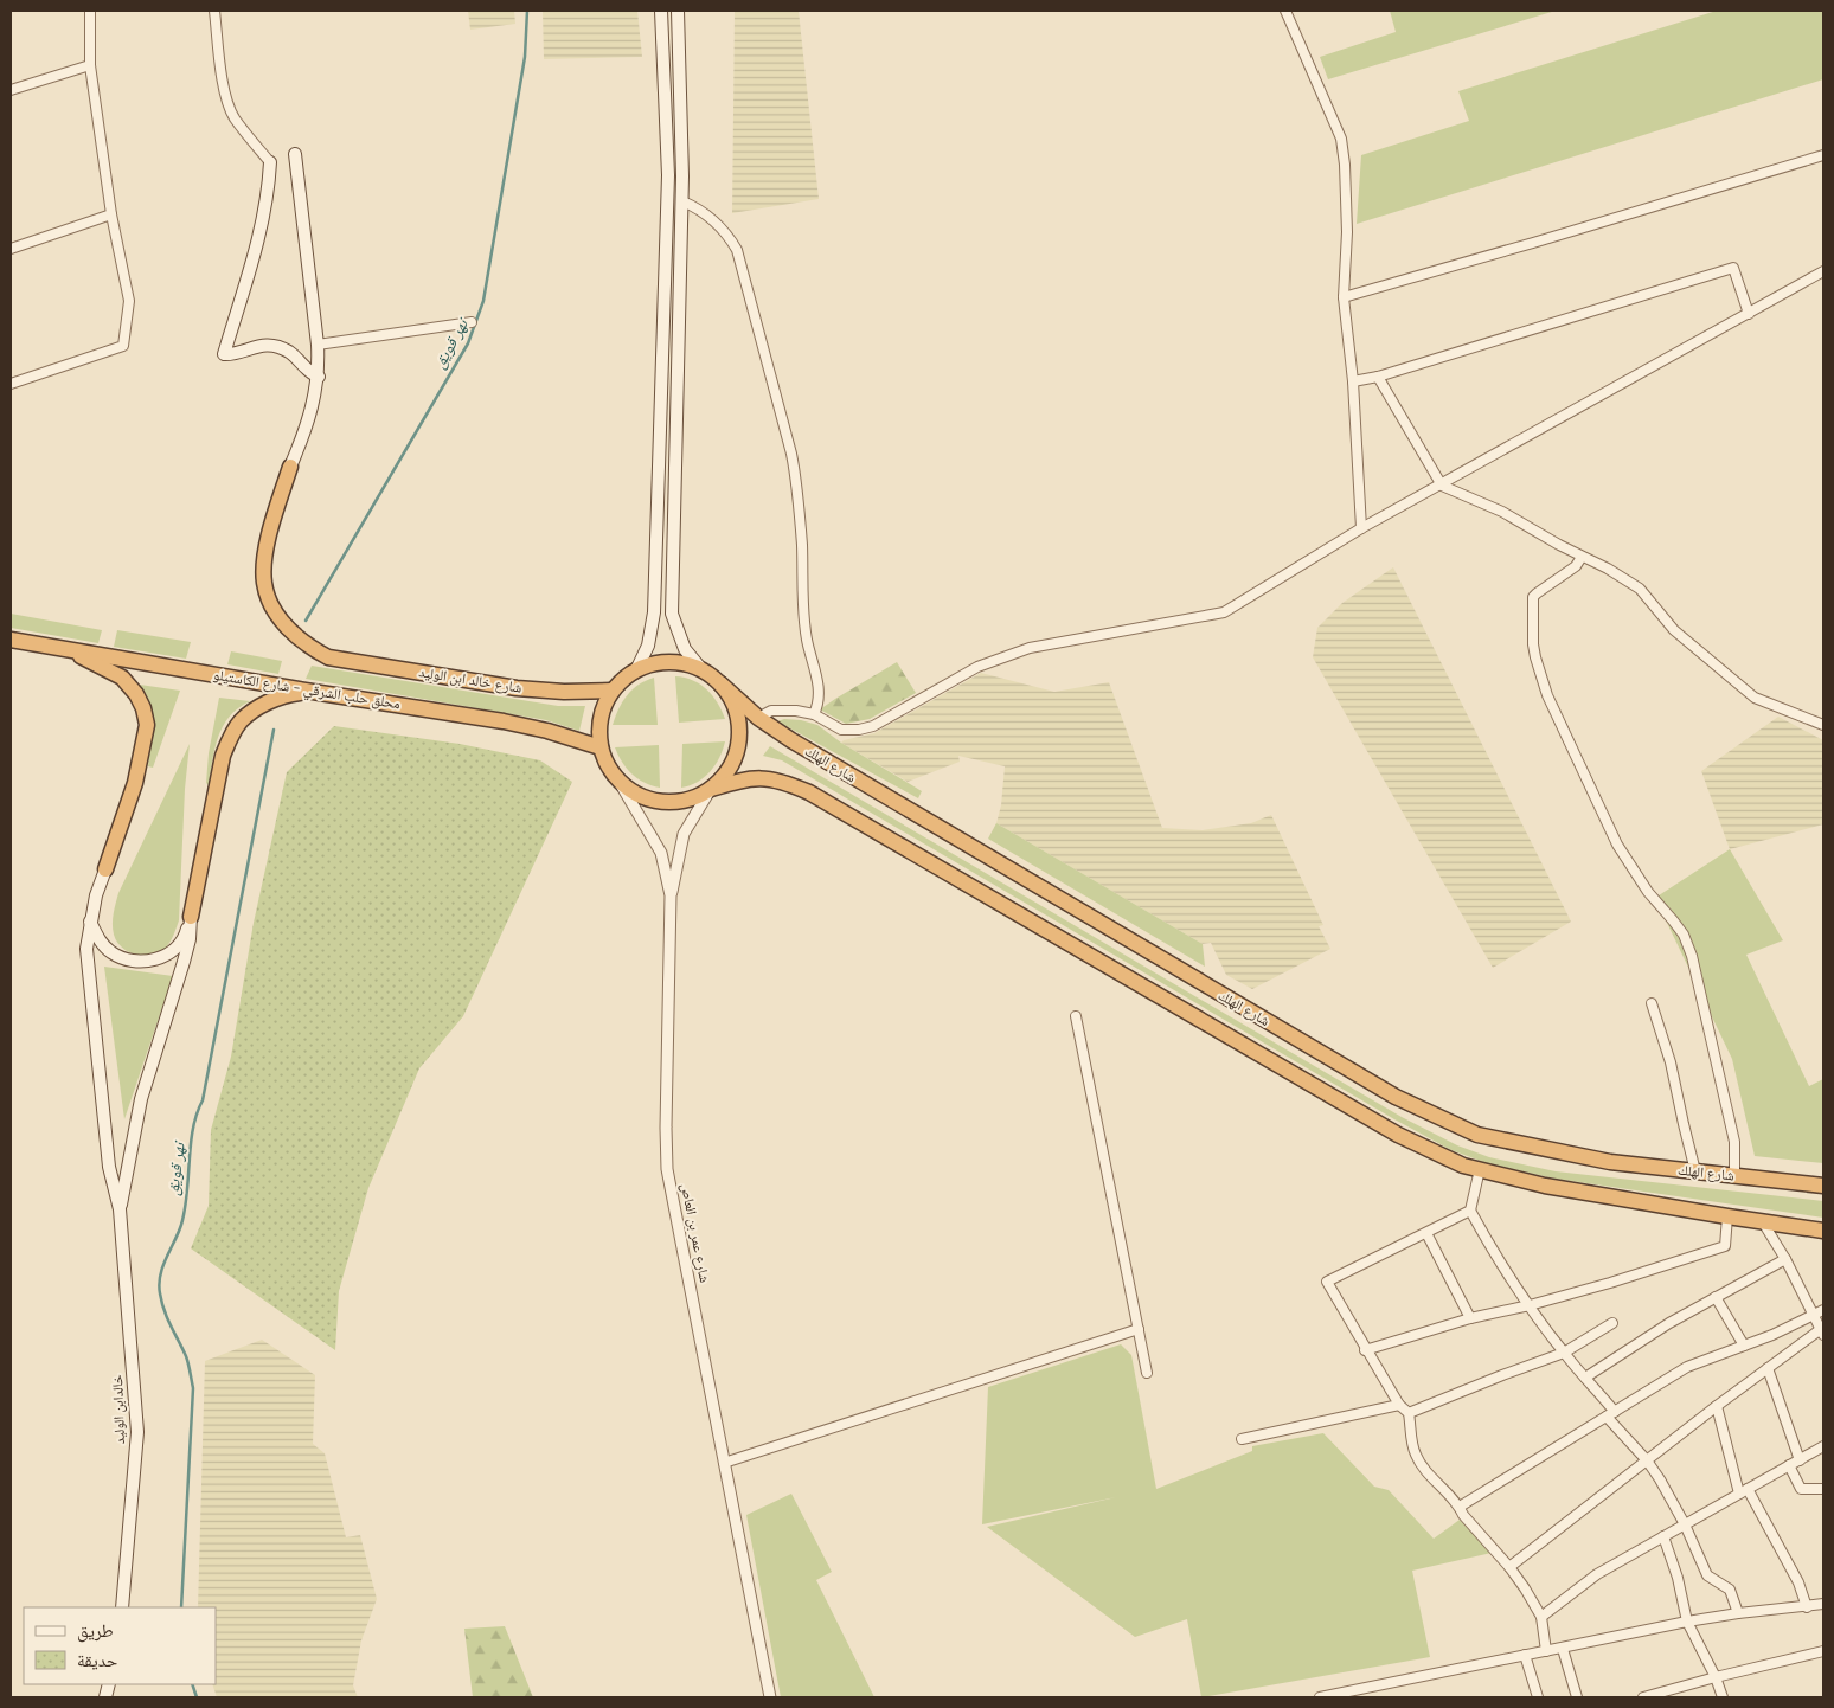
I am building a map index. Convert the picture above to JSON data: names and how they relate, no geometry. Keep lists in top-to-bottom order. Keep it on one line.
{"streets":{"highway":["شارع خالد ابن الوليد","محلق حلب الشرقي - شارع الكاستيلو","شارع الهلك"],"main road":["خالدابن الوليد"],"street":["شارع عمر بن العاص"]},"crossings":[["شارع خالد ابن الوليد","محلق حلب الشرقي - شارع الكاستيلو"],["شارع خالد ابن الوليد","شارع الهلك"],["شارع خالد ابن الوليد","شارع عمر بن العاص"],["محلق حلب الشرقي - شارع الكاستيلو","شارع الهلك"],["محلق حلب الشرقي - شارع الكاستيلو","شارع عمر بن العاص"],["شارع الهلك","شارع عمر بن العاص"]],"water":["نهر قويق"],"legend":["طريق","حديقة"]}
